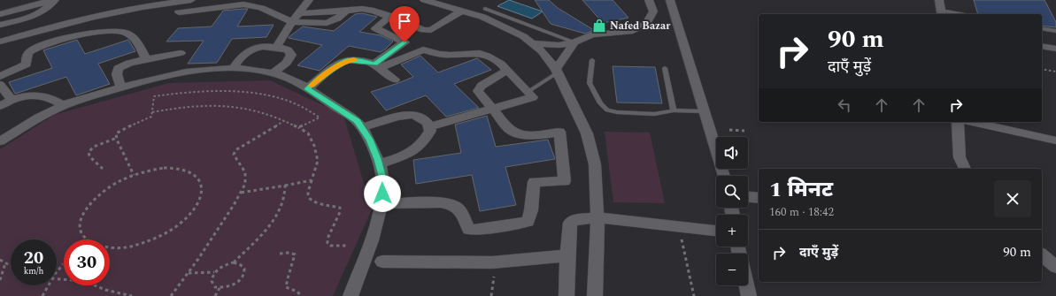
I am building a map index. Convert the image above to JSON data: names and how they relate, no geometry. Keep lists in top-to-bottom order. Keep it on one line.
{"places":{"shop":["Nafed Bazar"]},"page":{"turn":["90 m","दाएँ मुड़ें"],"map_buttons":["+","−"],"heading":["1 मिनट","160 m · 18:42"],"list":[{"name":"दाएँ मुड़ें","value":"90 m"}],"speed":"20 km/h","limit":"30"}}
